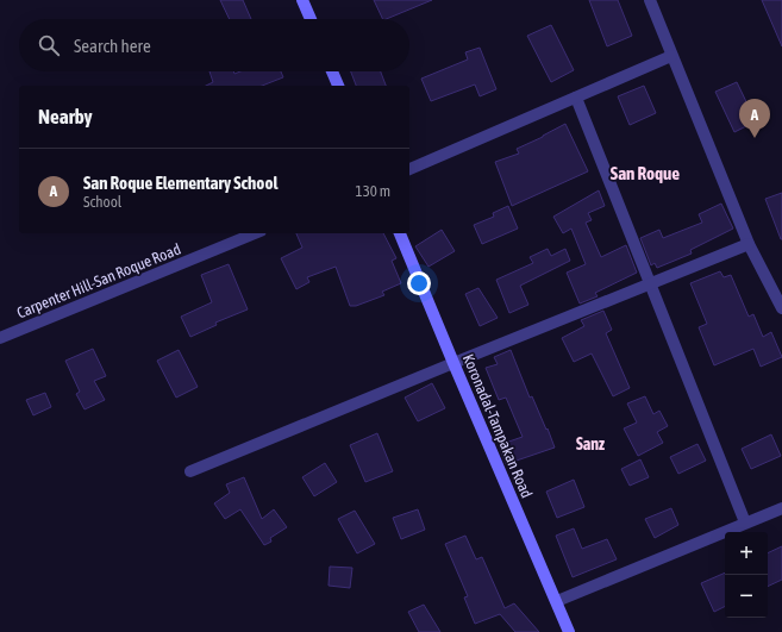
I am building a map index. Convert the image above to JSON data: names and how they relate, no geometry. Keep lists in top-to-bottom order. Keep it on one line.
{"streets":{"main road":["Koronadal-Tampakan Road"],"street":["Carpenter Hill-San Roque Road"]},"districts":["San Roque","Sanz"],"page":{"search":"Search here","heading":"Nearby","pins":"A","list":[{"mark":"A","name":"San Roque Elementary School","note":"School","value":"130 m"}],"map_buttons":["+","−"]}}
